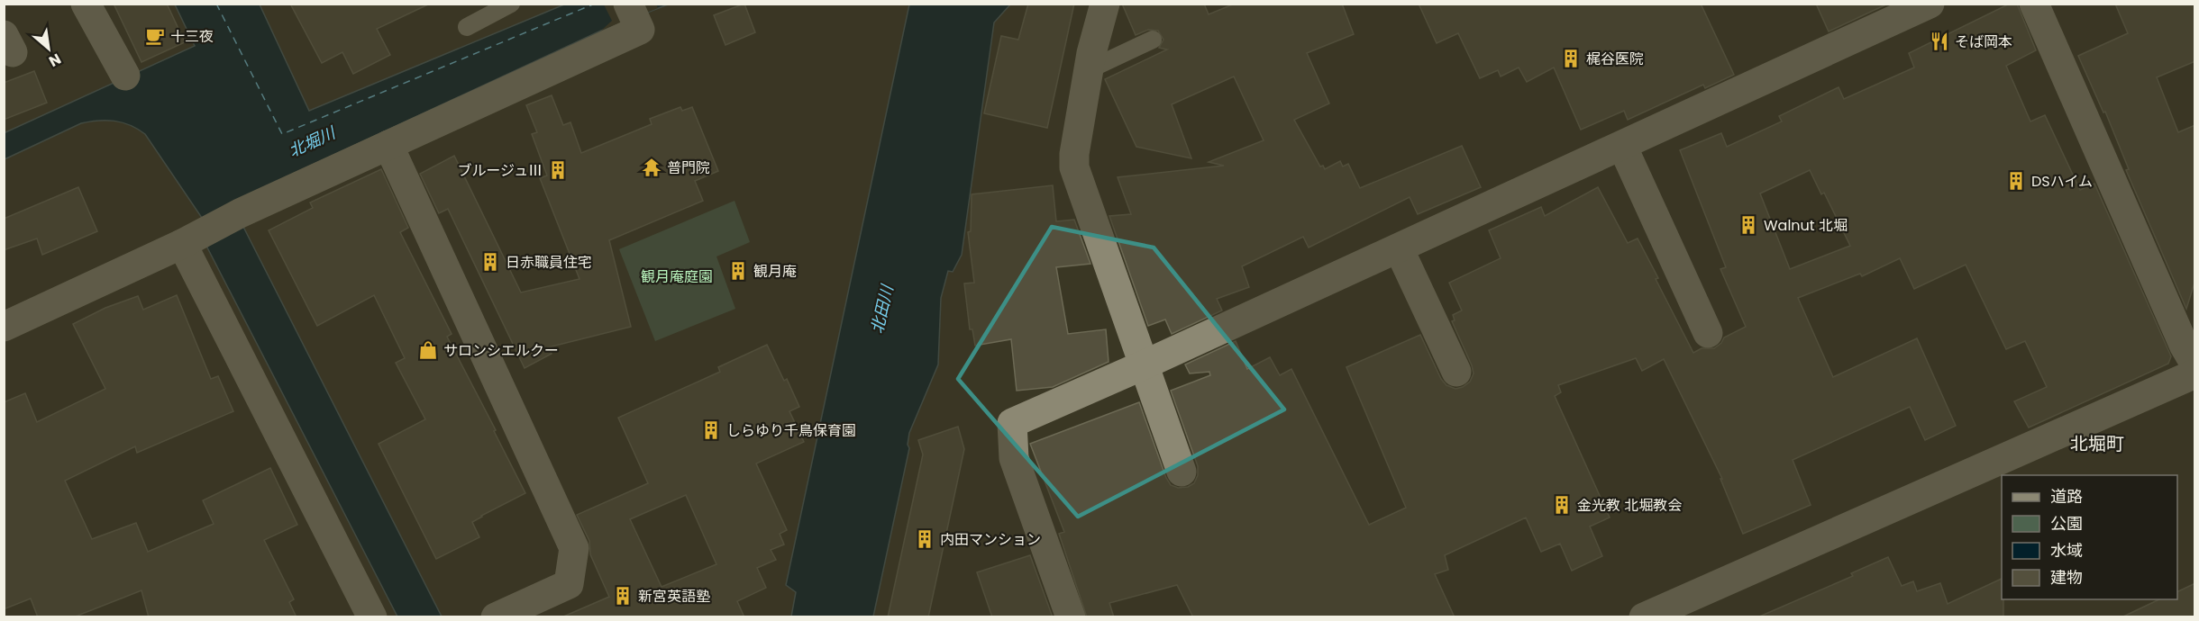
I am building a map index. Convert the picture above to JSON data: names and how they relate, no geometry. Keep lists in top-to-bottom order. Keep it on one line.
{"districts":["北堀町"],"water":["北堀川","北田川"],"parks":["観月庵庭園"],"places":{"cafe":["十三夜"],"restaurant":["そば岡本"],"building":["梶谷医院","ブルージュⅢ","DSハイム","Walnut 北堀","日赤職員住宅","観月庵","しらゆり千鳥保育園","金光教 北堀教会","内田マンション","新宮英語塾"],"temple":["普門院"],"shop":["サロンシエルクー"]},"legend":["道路","公園","水域","建物"],"north":"bottom right"}
